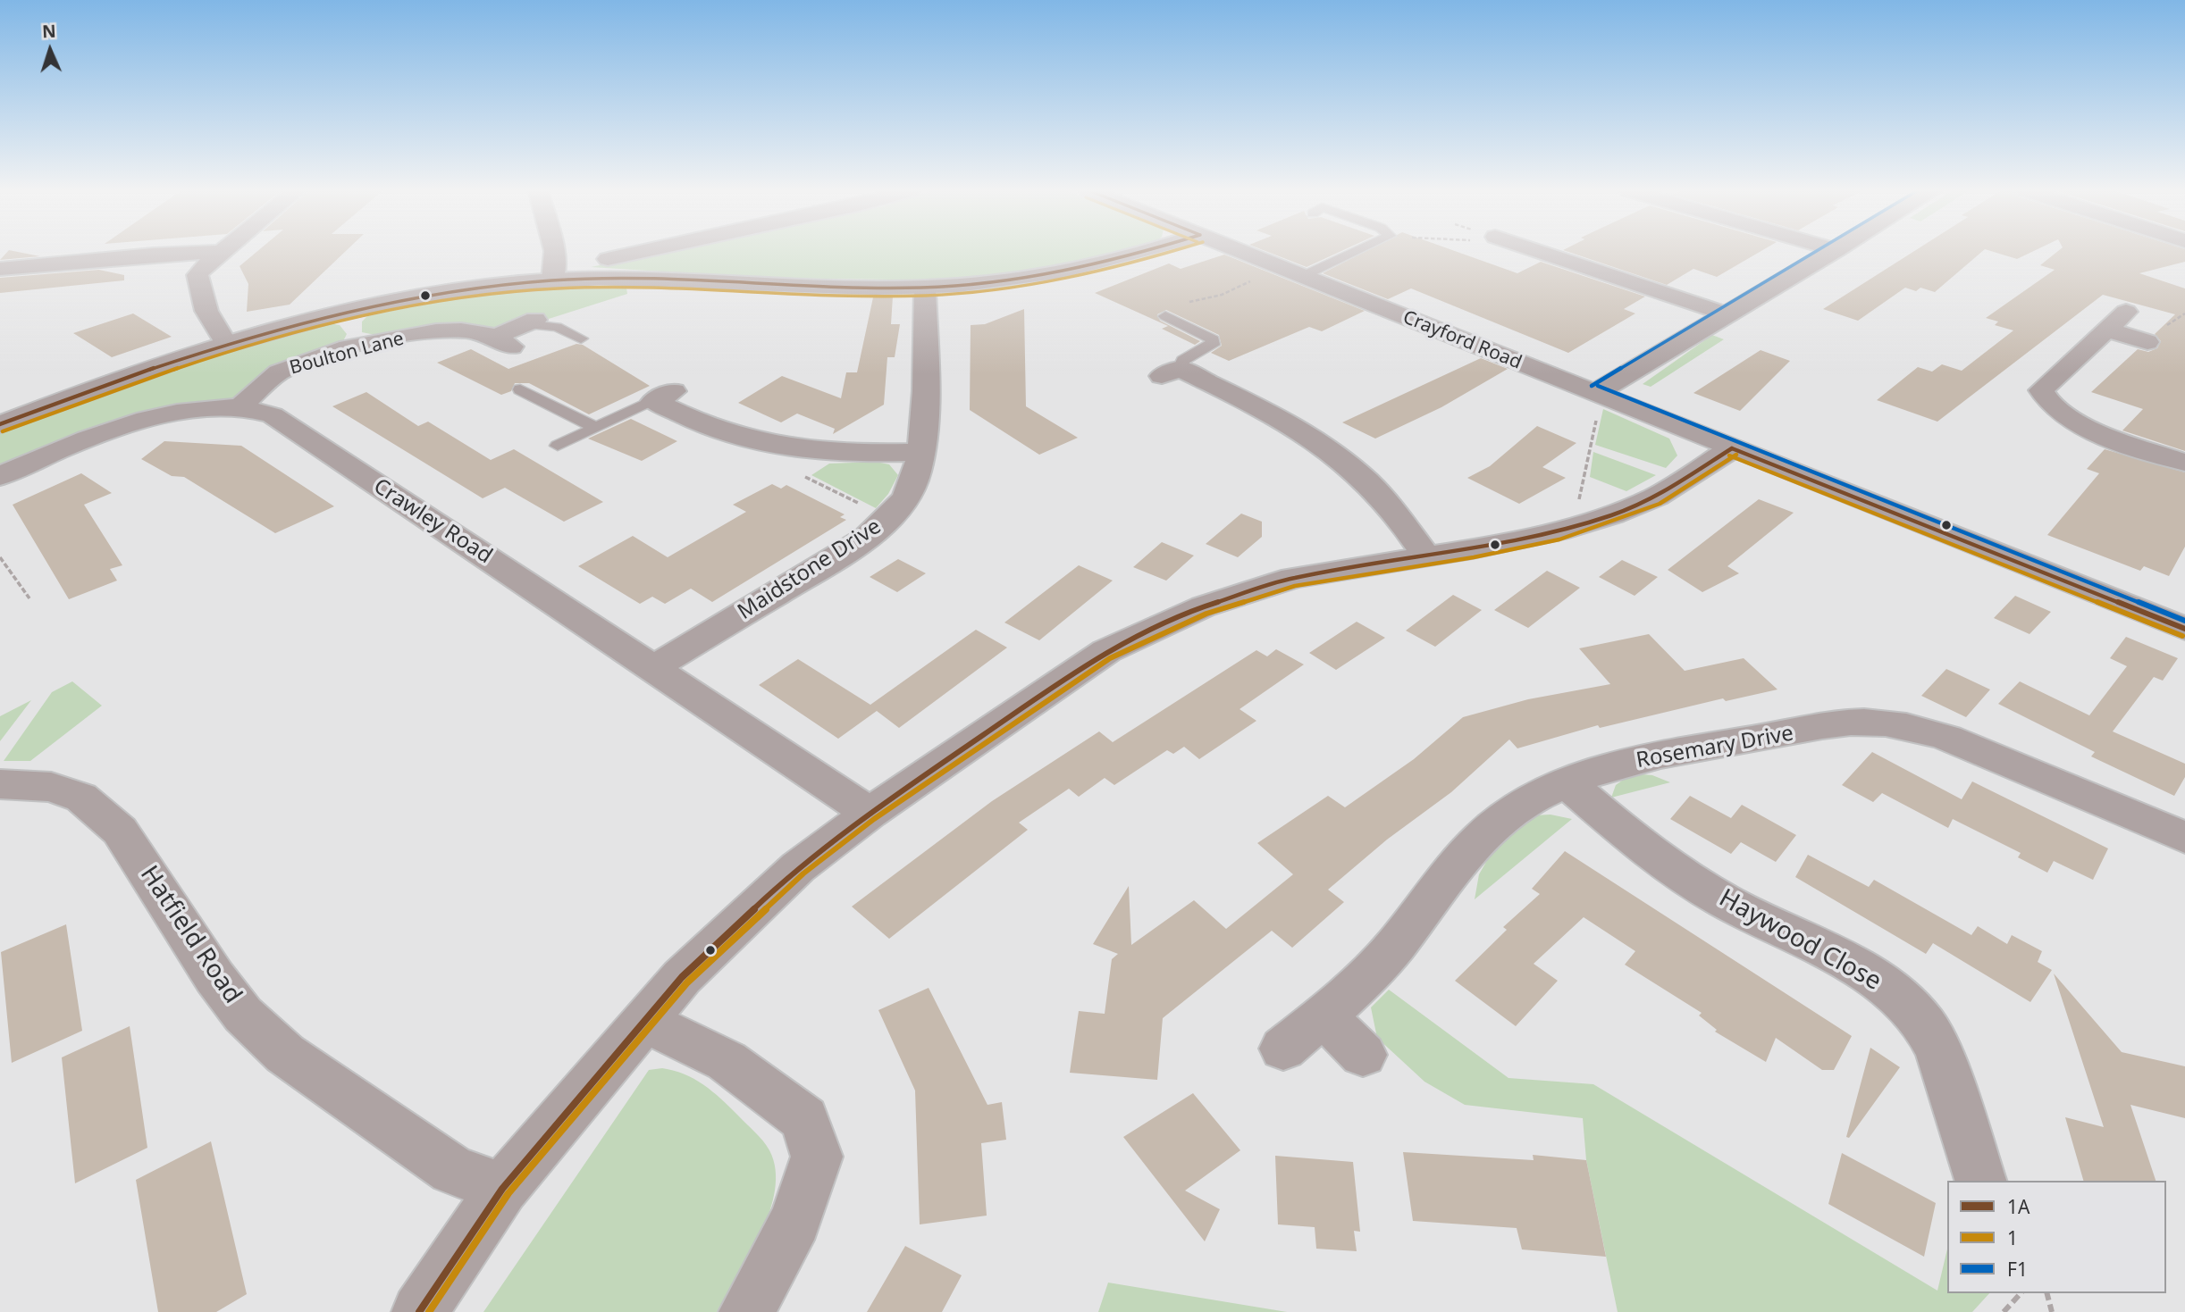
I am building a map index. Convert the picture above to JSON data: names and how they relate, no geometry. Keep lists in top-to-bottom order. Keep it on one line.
{"streets":{"street":["Crayford Road","Boulton Lane","Crawley Road","Maidstone Drive","Rosemary Drive","Hatfield Road","Haywood Close"]},"crossings":[["Boulton Lane","Crawley Road"],["Boulton Lane","Maidstone Drive"],["Crawley Road","Maidstone Drive"],["Rosemary Drive","Haywood Close"]],"lines":["transit line 1A","transit line 1","transit line F1"],"legend":["1A","1","F1"],"north":"top"}
